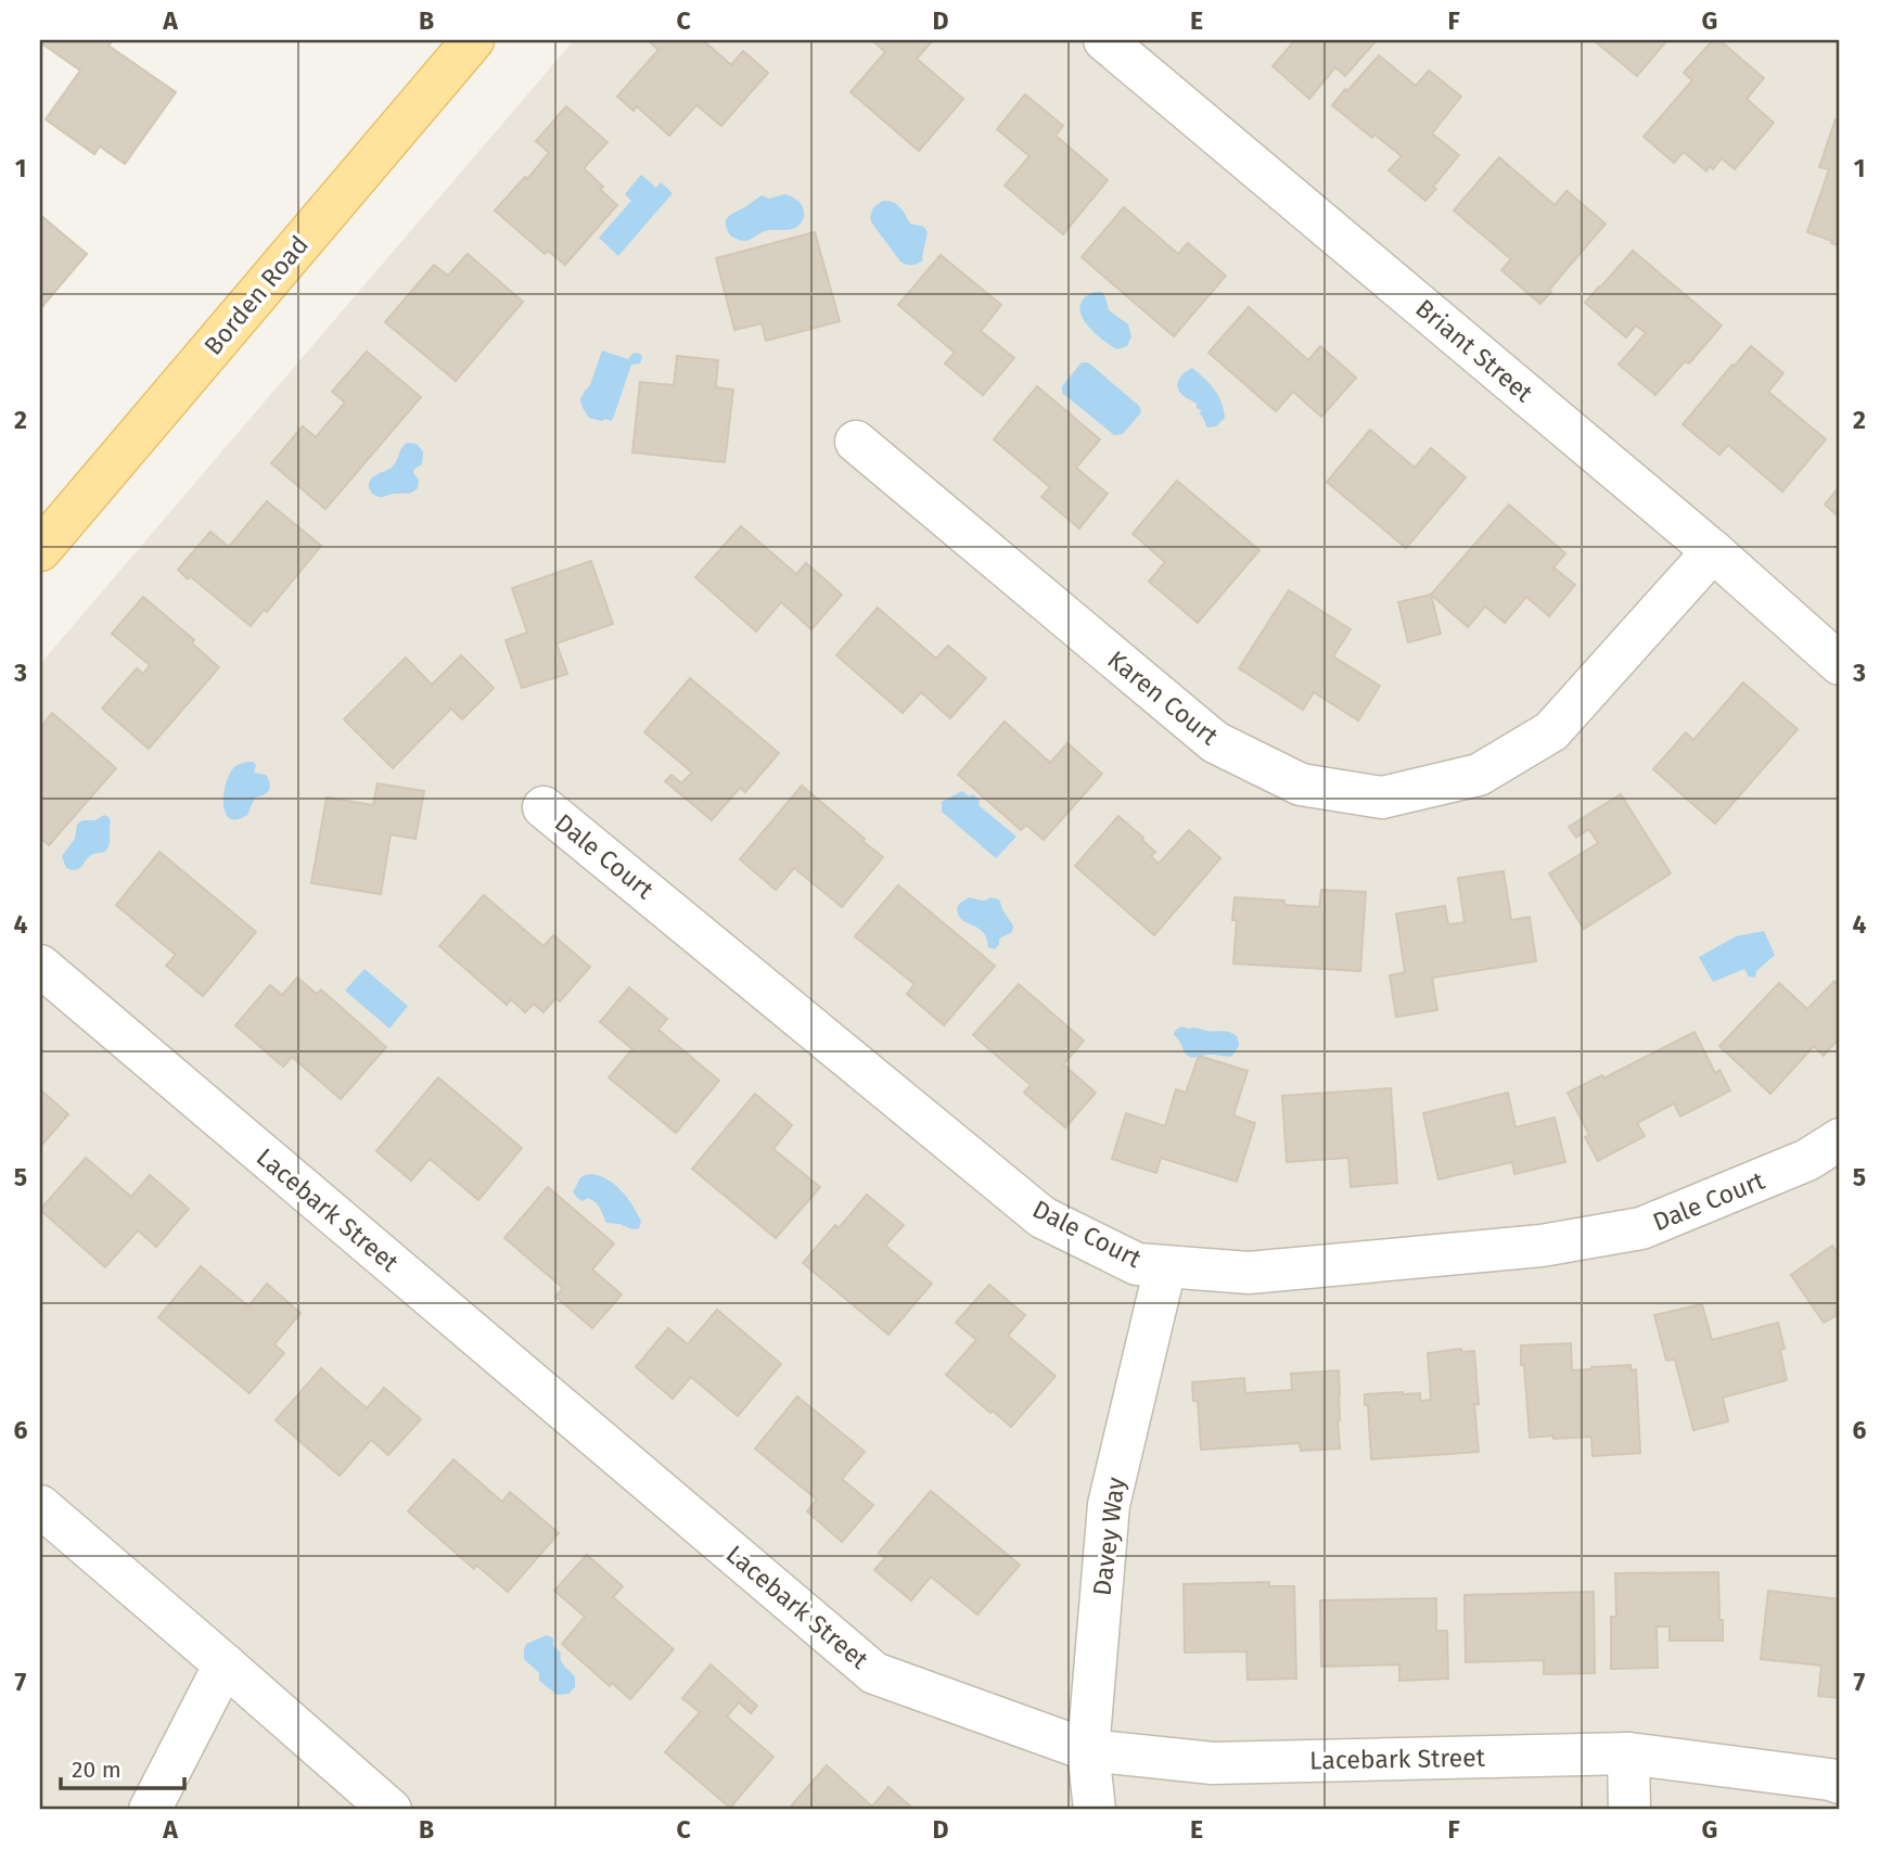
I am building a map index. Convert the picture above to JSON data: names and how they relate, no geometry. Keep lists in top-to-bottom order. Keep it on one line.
{"streets":{"main road":["Borden Road"],"street":["Briant Street","Karen Court","Dale Court","Lacebark Street","Davey Way"]},"crossings":[["Briant Street","Karen Court"],["Dale Court","Davey Way"],["Lacebark Street","Davey Way"]],"scale_bar":"20 m","grid":{"columns":["A","B","C","D","E","F","G"],"rows":["1","2","3","4","5","6","7"]}}
